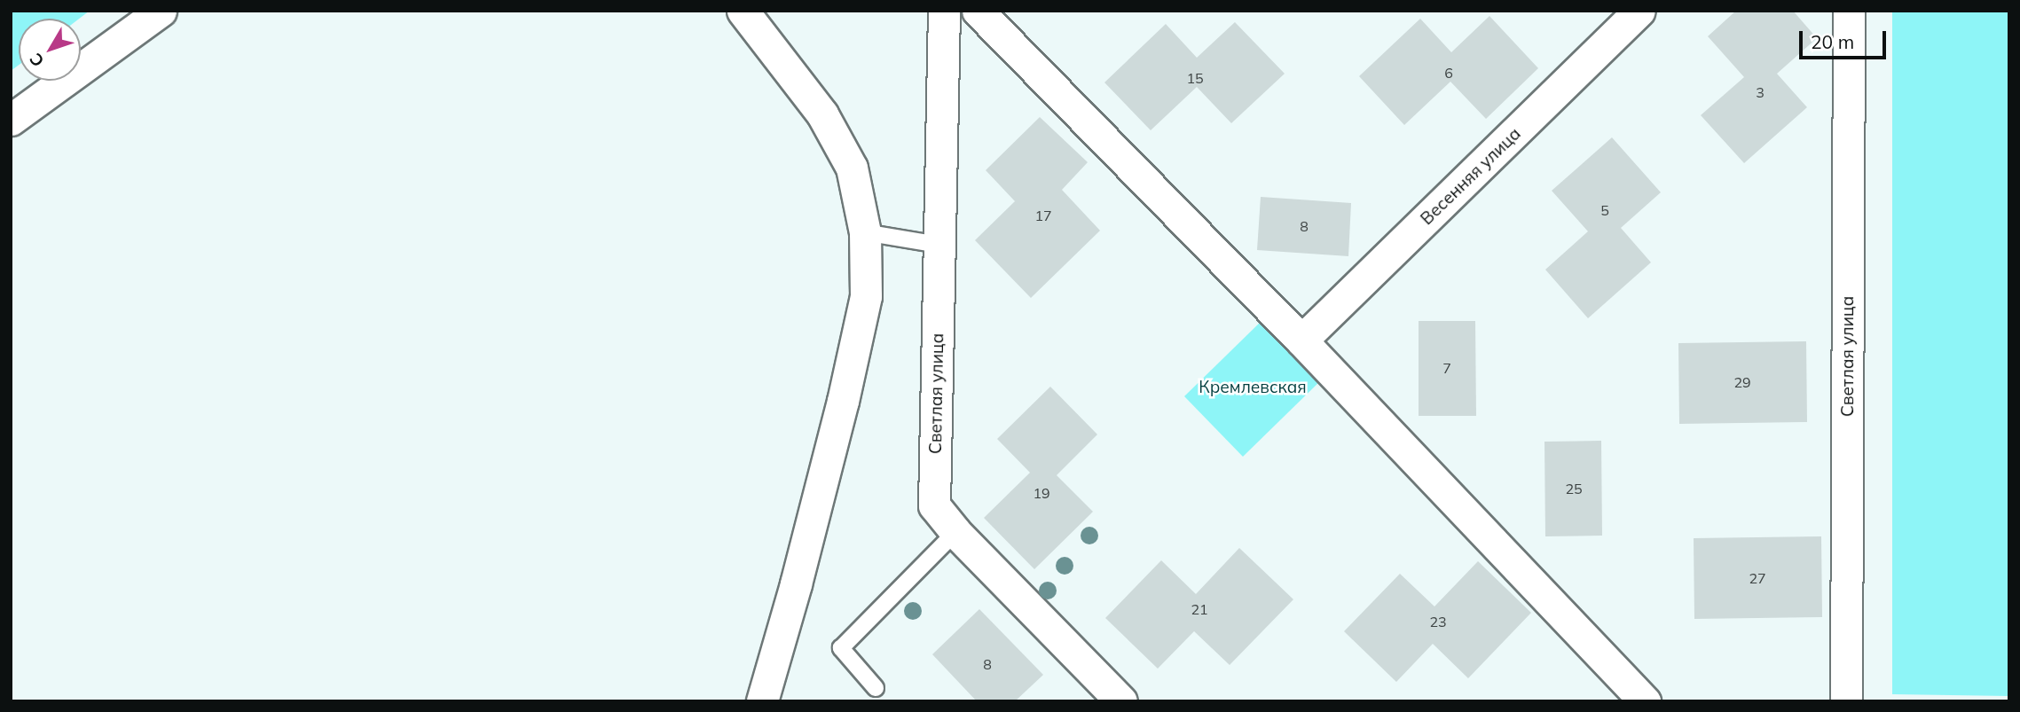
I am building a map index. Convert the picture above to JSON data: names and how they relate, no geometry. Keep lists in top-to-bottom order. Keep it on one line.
{"streets":{"street":["Весенняя улица","Светлая улица"]},"parks":["Кремлевская"],"house_numbers":["6","15","3","5","17","8","7","29","25","19","27","21","23","8"],"scale_bar":"20 m","north":"bottom left"}
